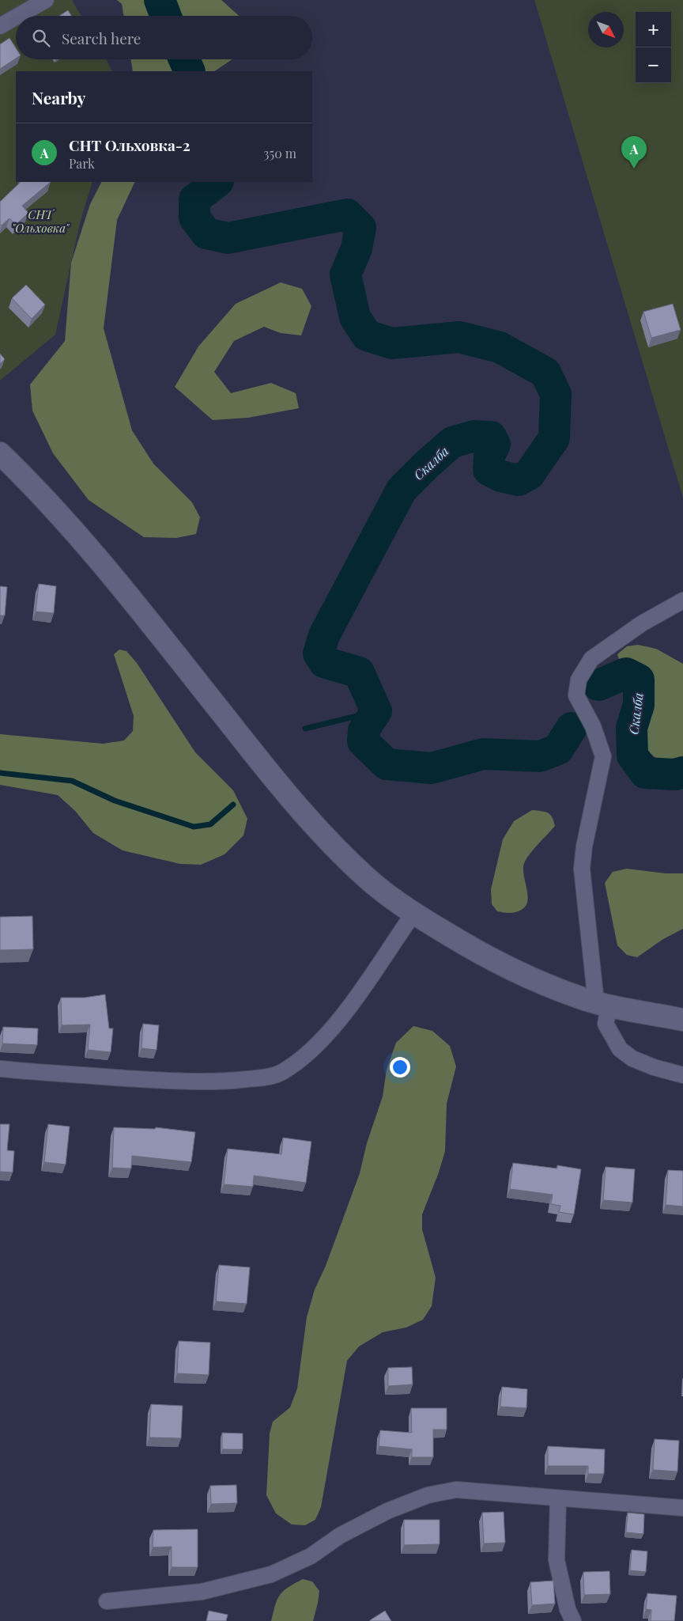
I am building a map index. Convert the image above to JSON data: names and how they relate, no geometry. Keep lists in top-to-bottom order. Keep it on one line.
{"water":["Скалба"],"parks":["СНТ \"Ольховка\""],"north":"bottom right","page":{"map_buttons":["+","−"],"search":"Search here","heading":"Nearby","list":[{"mark":"A","name":"СНТ Ольховка-2","note":"Park","value":"350 m"}],"pins":"A"}}
